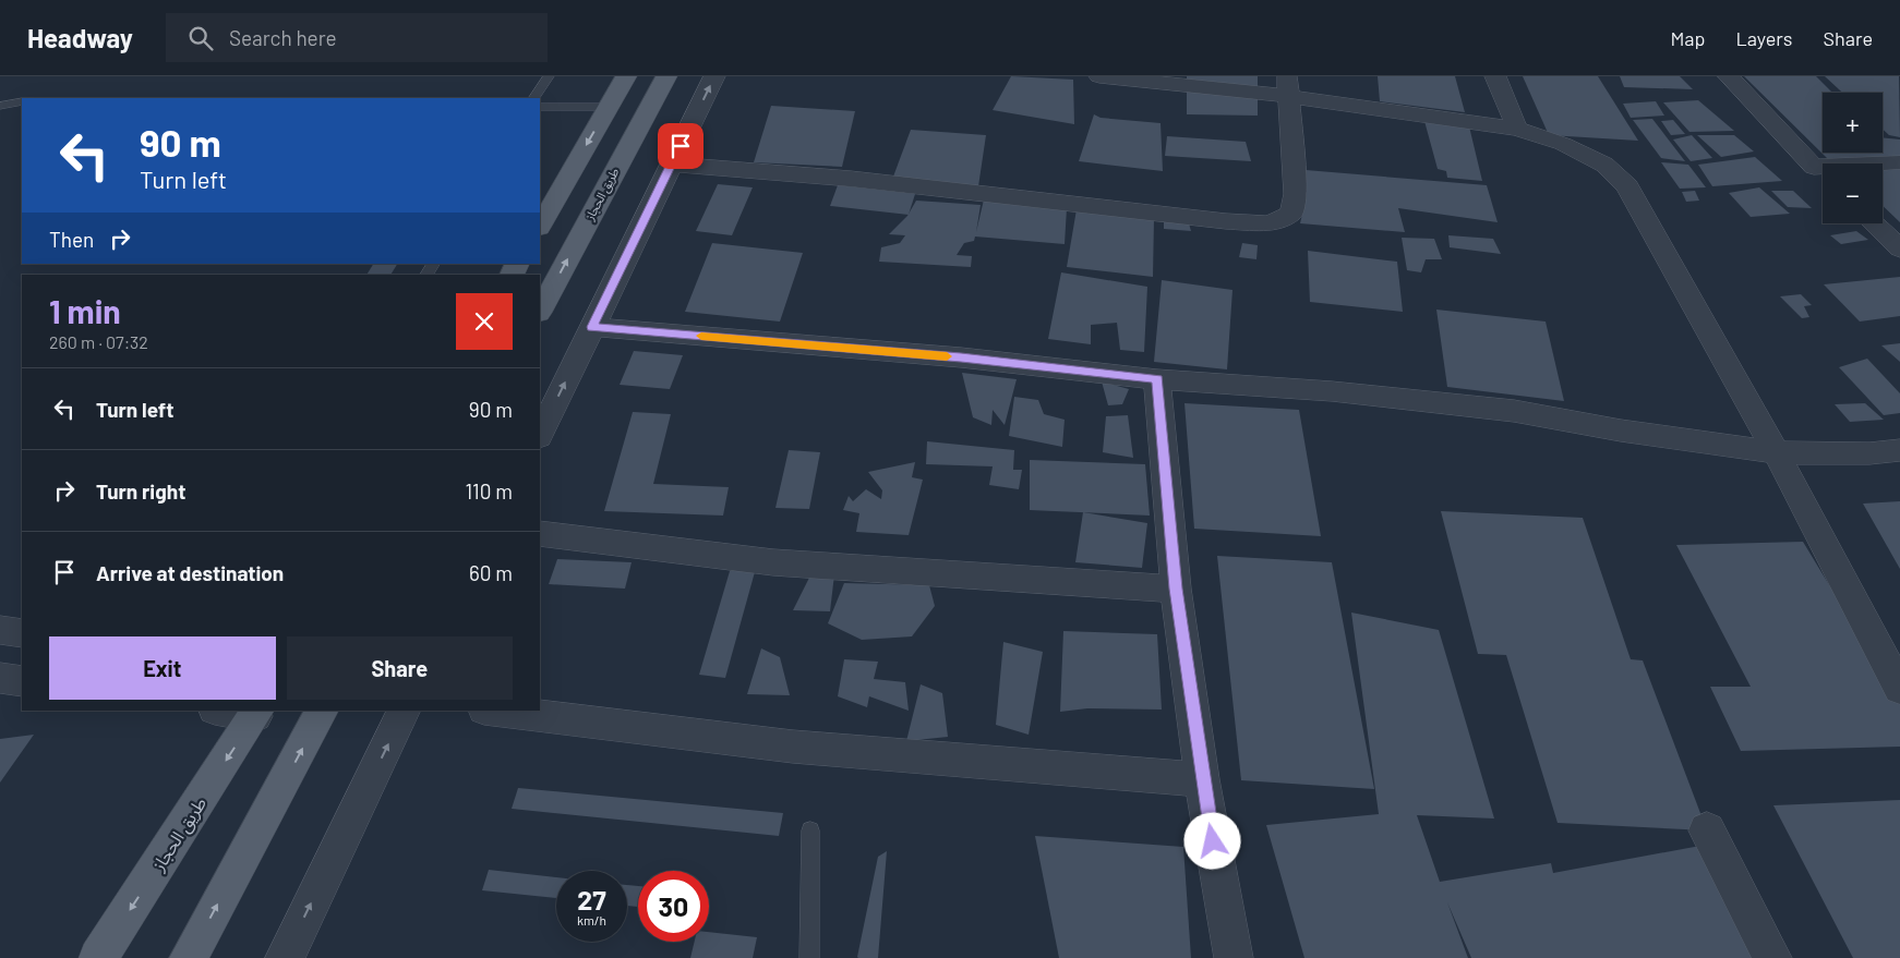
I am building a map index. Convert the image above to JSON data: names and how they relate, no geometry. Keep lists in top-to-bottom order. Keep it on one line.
{"streets":{"main road":["طريق الحجاز"]},"page":{"header":"Headway","search":"Search here","nav":["Map","Layers","Share"],"map_buttons":["+","−"],"turn":["90 m","Turn left"],"then":"Then","heading":["1 min","260 m · 07:32"],"list":[{"name":"Turn left","value":"90 m"},{"name":"Turn right","value":"110 m"},{"name":"Arrive at destination","value":"60 m"}],"buttons":["Exit","Share"],"speed":"27 km/h","limit":"30"}}
